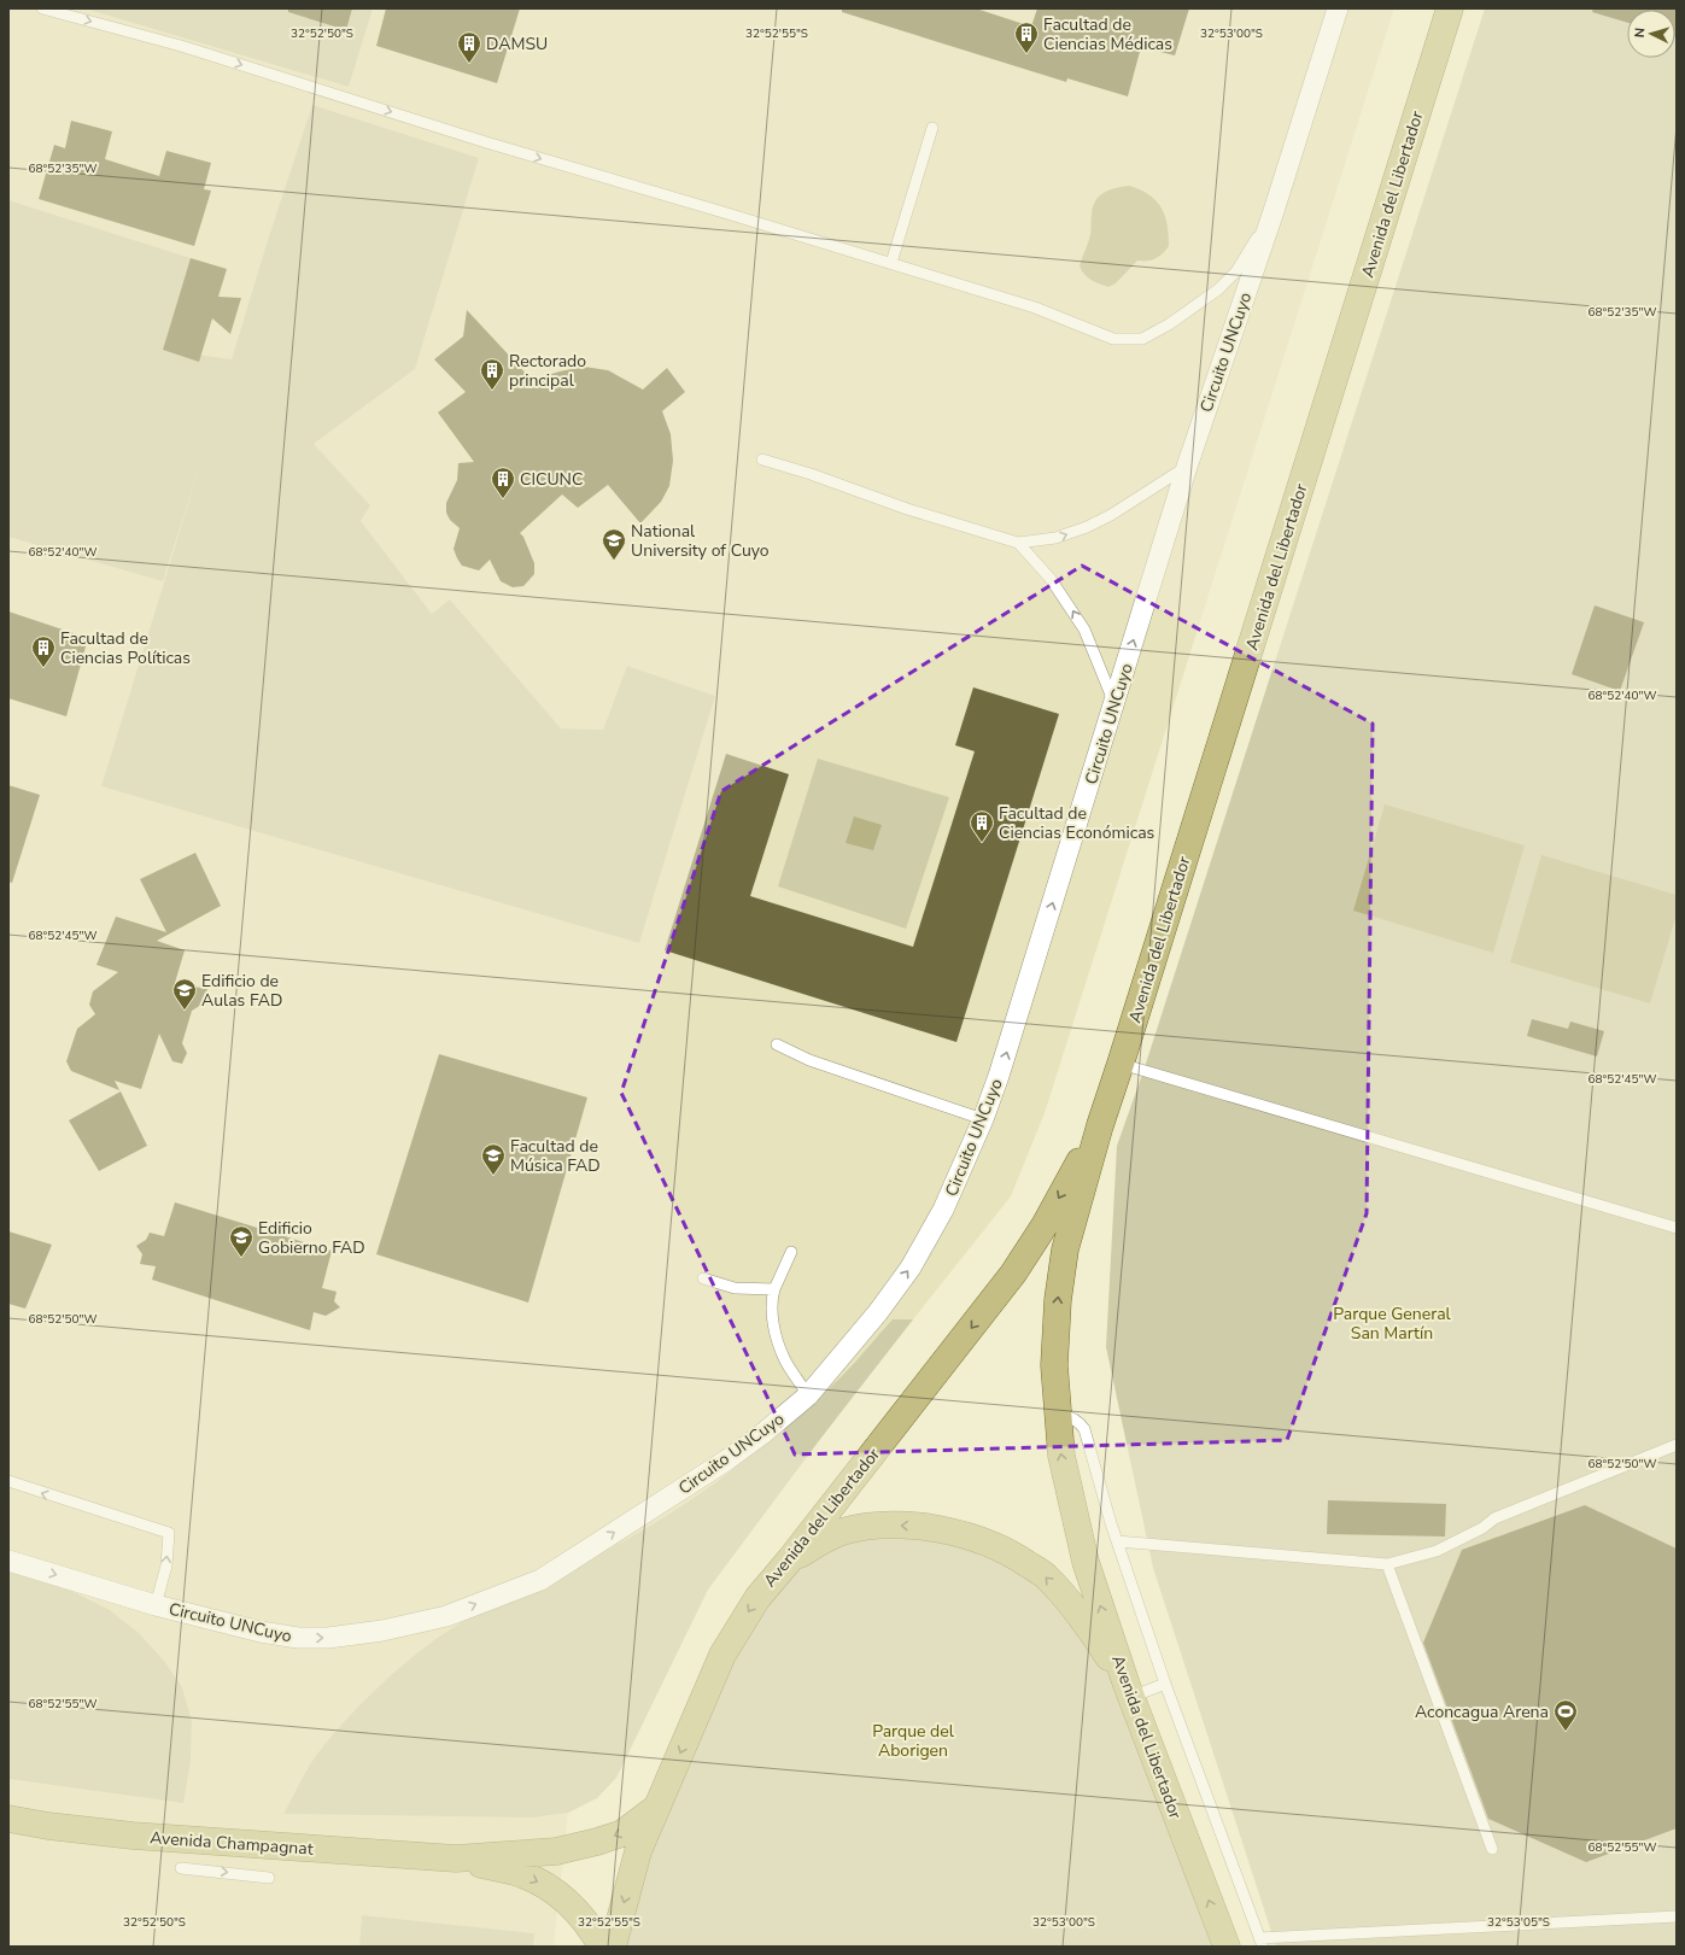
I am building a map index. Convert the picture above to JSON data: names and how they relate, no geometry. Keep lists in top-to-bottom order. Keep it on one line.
{"streets":{"main road":["Avenida del Libertador","Avenida Champagnat"],"street":["Circuito UNCuyo"]},"crossings":[["Avenida del Libertador","Avenida Champagnat"]],"one_way":["Circuito UNCuyo"],"parks":["Parque General San Martín","Parque del Aborigen"],"places":{"building":["Facultad de Ciencias Médicas","DAMSU","Rectorado principal","CICUNC","Facultad de Ciencias Políticas","Facultad de Ciencias Económicas"],"school or university":["National University of Cuyo","Edificio de Aulas FAD","Facultad de Música FAD","Edificio Gobierno FAD"],"sports":["Aconcagua Arena"]},"north":"left","coordinates":["32°52'50\"S","32°52'55\"S","32°53'00\"S","68°52'35\"W","68°52'40\"W","68°52'45\"W","68°52'50\"W","68°52'55\"W","32°53'05\"S"]}
